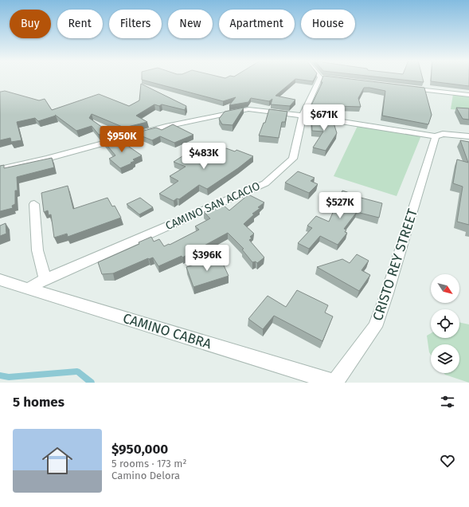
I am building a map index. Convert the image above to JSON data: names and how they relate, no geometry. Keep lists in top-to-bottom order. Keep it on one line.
{"streets":{"street":["CAMINO SAN ACACIO","CRISTO REY STREET","CAMINO CABRA"]},"crossings":[["CAMINO SAN ACACIO","CAMINO CABRA"],["CRISTO REY STREET","CAMINO CABRA"]],"north":"bottom right","page":{"chip":["Buy","Rent","Filters","New","Apartment","House"],"price":["$671K","$950K","$483K","$527K","$396K"],"heading":"5 homes","list":[{"name":"$950,000","note":"5 rooms · 173 m² · Camino Delora"}]}}
